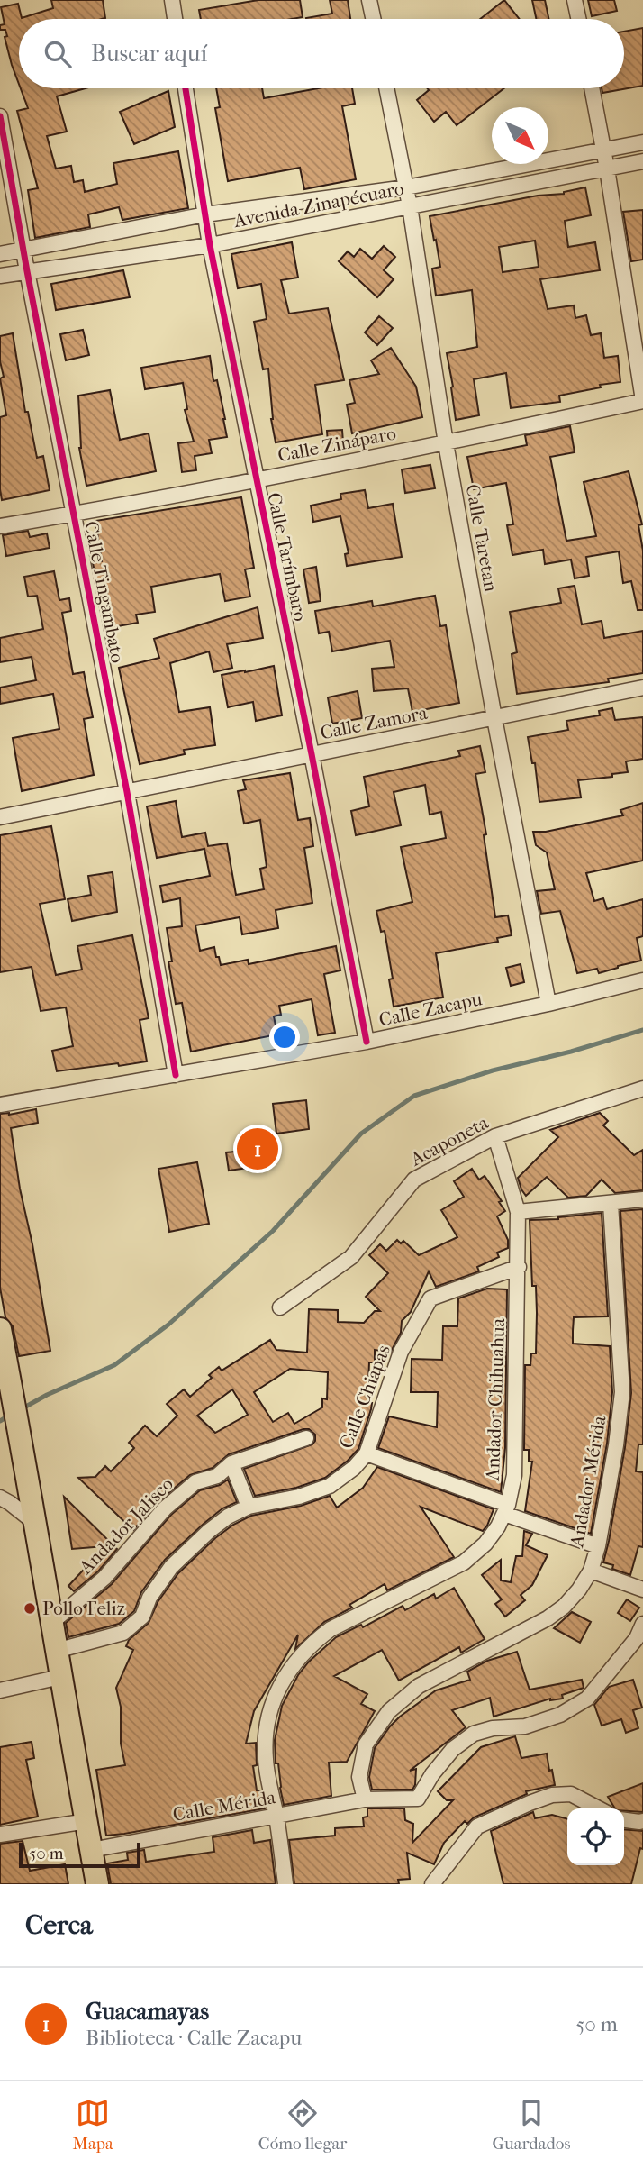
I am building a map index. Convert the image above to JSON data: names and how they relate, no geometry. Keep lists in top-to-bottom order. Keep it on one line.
{"streets":{"street":["Avenida Zinapécuaro","Calle Zináparo","Calle Taretan","Calle Tarímbaro","Calle Tingambato","Calle Zamora","Calle Zacapu","Acaponeta","Calle Chiapas","Andador Chihuahua","Andador Mérida","Andador Jalisco","Calle Mérida"]},"crossings":[["Avenida Zinapécuaro","Calle Taretan"],["Avenida Zinapécuaro","Calle Tarímbaro"],["Avenida Zinapécuaro","Calle Tingambato"],["Calle Zináparo","Calle Taretan"],["Calle Zináparo","Calle Tarímbaro"],["Calle Zináparo","Calle Tingambato"],["Calle Taretan","Calle Zamora"],["Calle Taretan","Calle Zacapu"],["Calle Tarímbaro","Calle Zamora"],["Calle Tarímbaro","Calle Zacapu"],["Calle Tingambato","Calle Zamora"],["Calle Tingambato","Calle Zacapu"],["Acaponeta","Andador Chihuahua"],["Calle Chiapas","Andador Chihuahua"],["Andador Chihuahua","Calle Mérida"],["Andador Mérida","Calle Mérida"]],"places":["Pollo Feliz"],"scale_bar":"50 m","north":"bottom right","page":{"search":"Buscar aquí","pins":"1","scale":"50 m","heading":"Cerca","list":[{"mark":"1","name":"Guacamayas","note":"Biblioteca · Calle Zacapu","value":"50 m"}],"nav":["Mapa","Cómo llegar","Guardados"]}}
